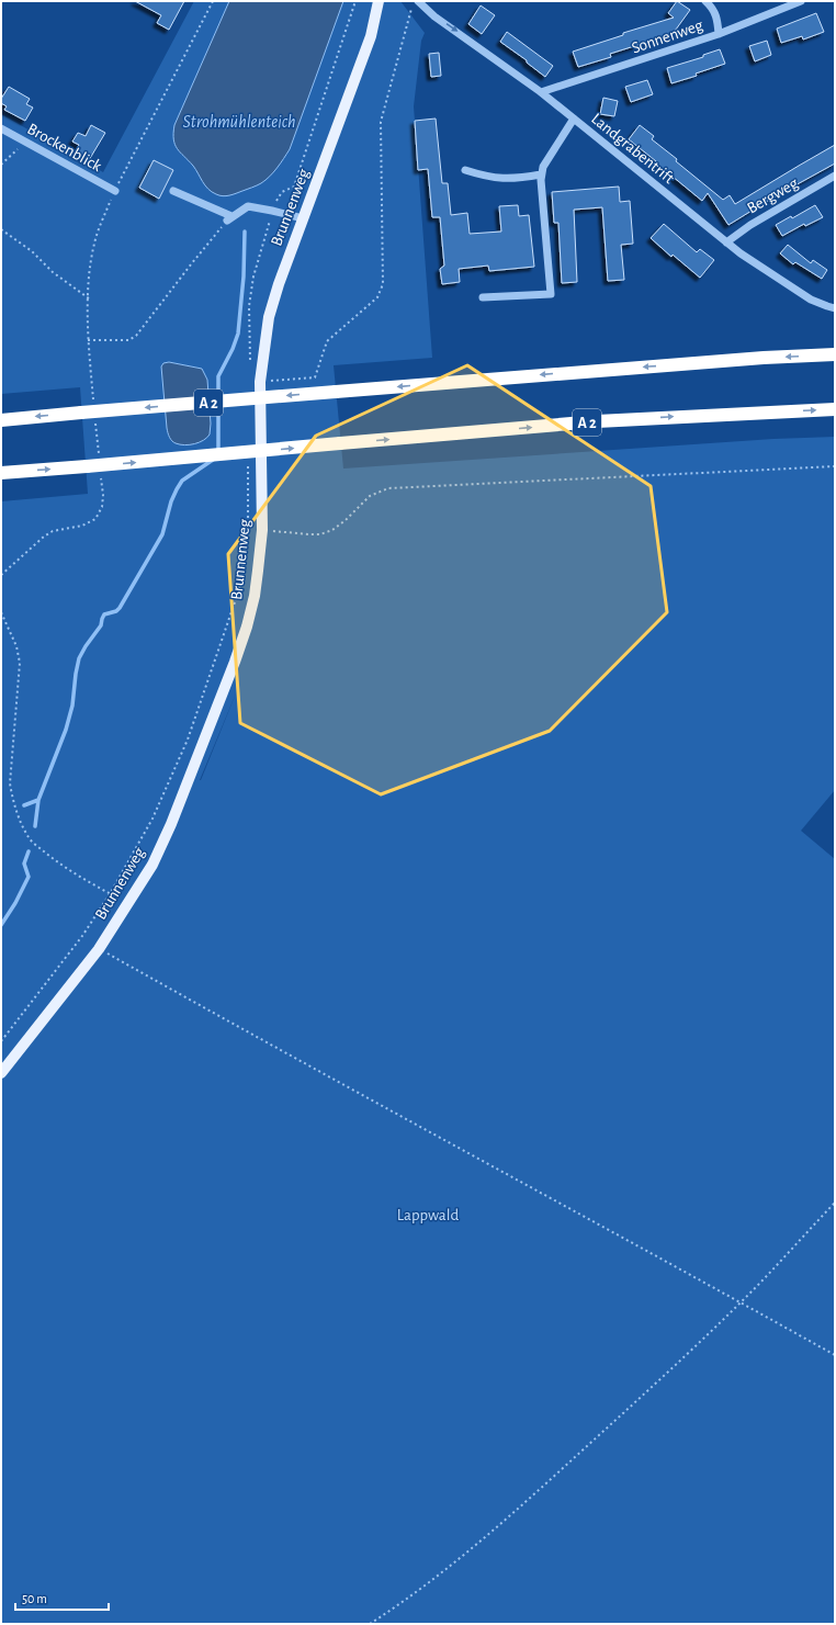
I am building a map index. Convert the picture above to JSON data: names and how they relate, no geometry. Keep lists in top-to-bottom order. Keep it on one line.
{"streets":{"highway":["A 2"],"main road":["Brunnenweg"],"street":["Sonnenweg","Brockenblick","Landgrabentrift","Bergweg"]},"crossings":[["Sonnenweg","Landgrabentrift"],["Landgrabentrift","Bergweg"]],"water":["Strohmühlenteich"],"parks":["Lappwald"],"scale_bar":"50 m"}
